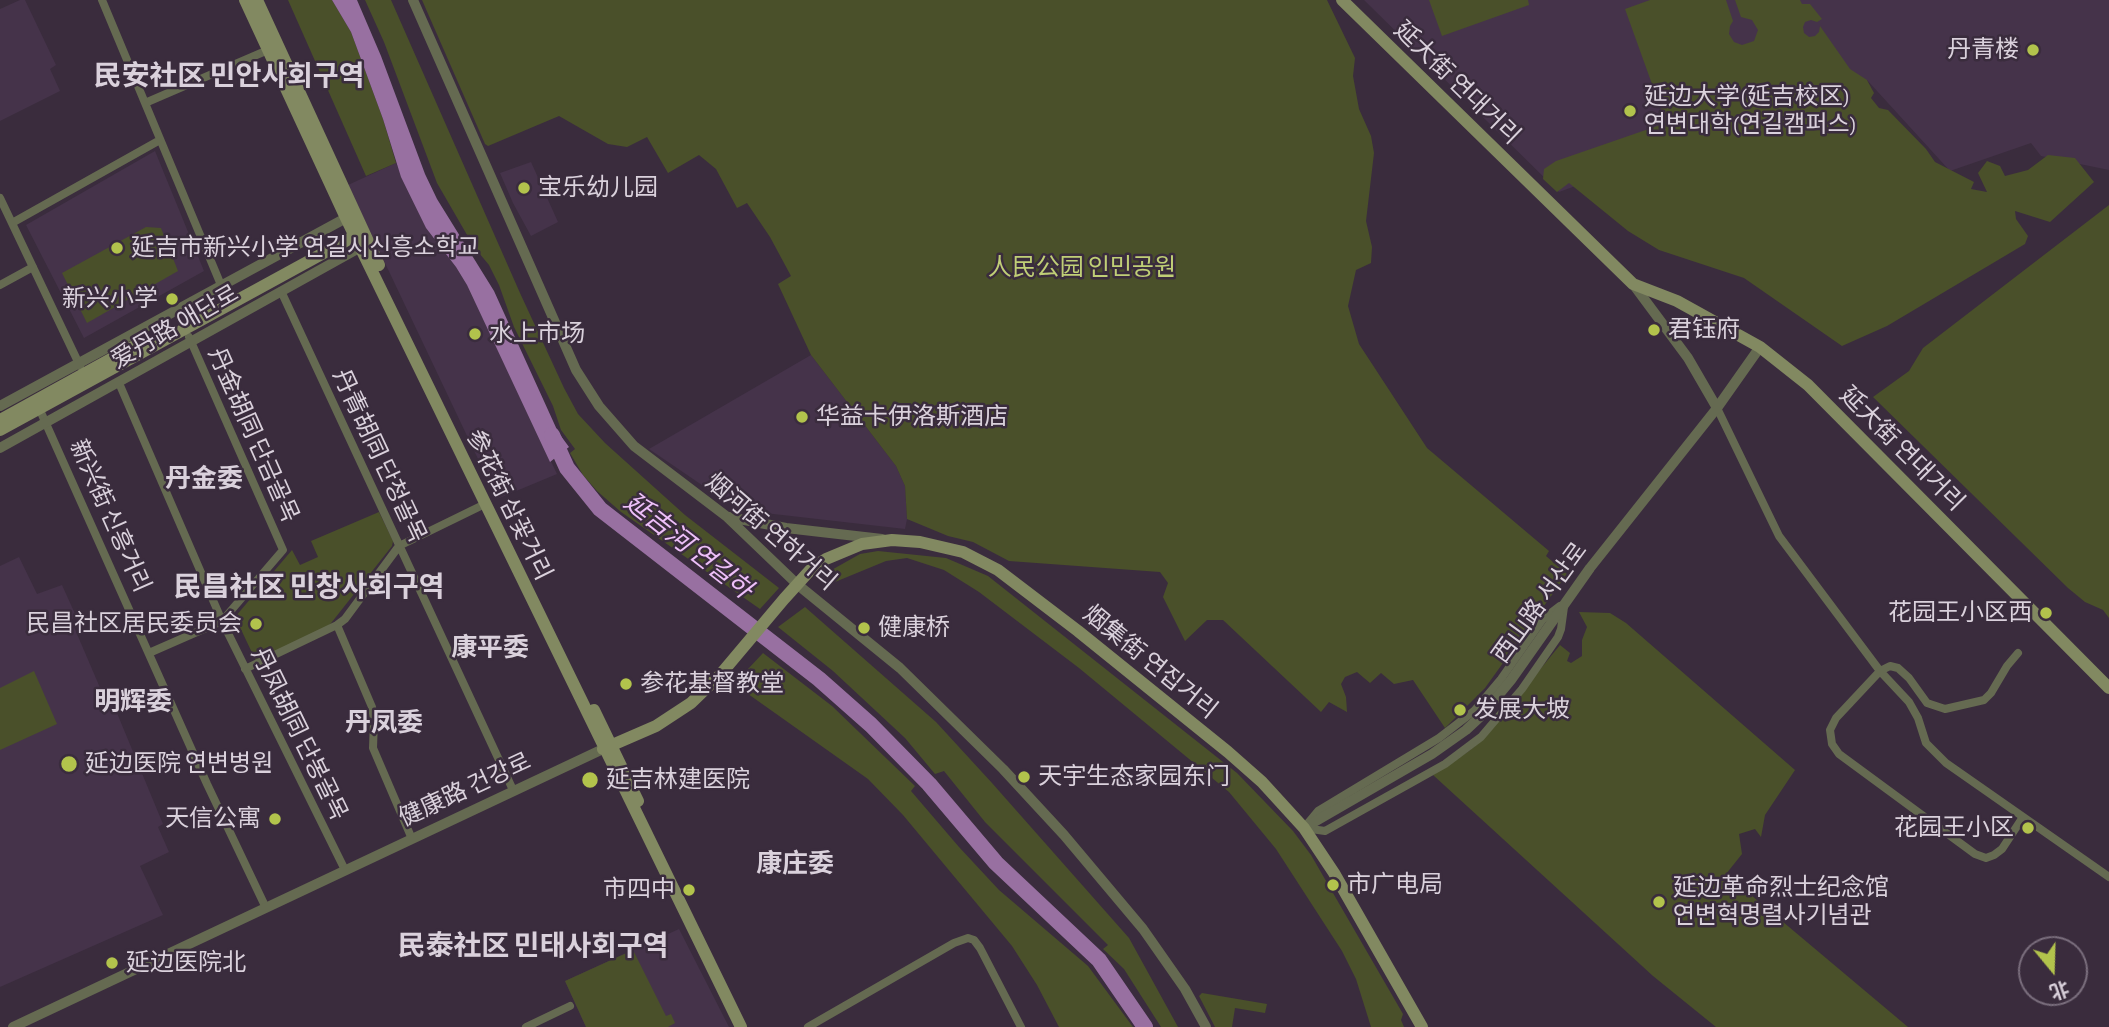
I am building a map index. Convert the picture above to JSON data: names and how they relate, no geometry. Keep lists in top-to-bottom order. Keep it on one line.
{"streets":{"main road":["延大街 연대거리","爱丹路 애단로","参花街 삼꽃거리","烟集街 연집거리","健康路 건강로"],"street":["丹金胡同 단금골목","丹青胡同 단청골목","新兴街 신흥거리","烟河街 연하거리","西山路 서산로","丹凤胡同 단봉골목"]},"crossings":[["延大街 연대거리","西山路 서산로"],["爱丹路 애단로","丹金胡同 단금골목"],["爱丹路 애단로","丹青胡同 단청골목"],["爱丹路 애단로","参花街 삼꽃거리"],["爱丹路 애단로","新兴街 신흥거리"],["爱丹路 애단로","丹凤胡同 단봉골목"],["丹金胡同 단금골목","丹凤胡同 단봉골목"],["丹青胡同 단청골목","健康路 건강로"],["参花街 삼꽃거리","健康路 건강로"],["新兴街 신흥거리","健康路 건강로"],["烟河街 연하거리","烟集街 연집거리"],["烟河街 연하거리","健康路 건강로"],["西山路 서산로","烟集街 연집거리"],["烟集街 연집거리","健康路 건강로"],["丹凤胡同 단봉골목","健康路 건강로"]],"districts":["民安社区 민안사회구역","丹金委","民昌社区 민창사회구역","康平委","明辉委","丹凤委","康庄委","民泰社区 민태사회구역"],"water":["延吉河 연길하"],"parks":["人民公园 인민공원"],"places":["丹青楼","延边大学(延吉校区) 연변대학(연길캠퍼스)","宝乐幼儿园","延吉市新兴小学 연길시신흥소학교","新兴小学","君钰府","水上市场","华益卡伊洛斯酒店","花园王小区西","民昌社区居民委员会","健康桥","参花基督教堂","发展大坡","延边医院 연변병원","天宇生态家园东门","延吉林建医院","天信公寓","花园王小区","市广电局","市四中","延边革命烈士纪念馆 연변혁명렬사기념관","延边医院北"],"north":"bottom"}
